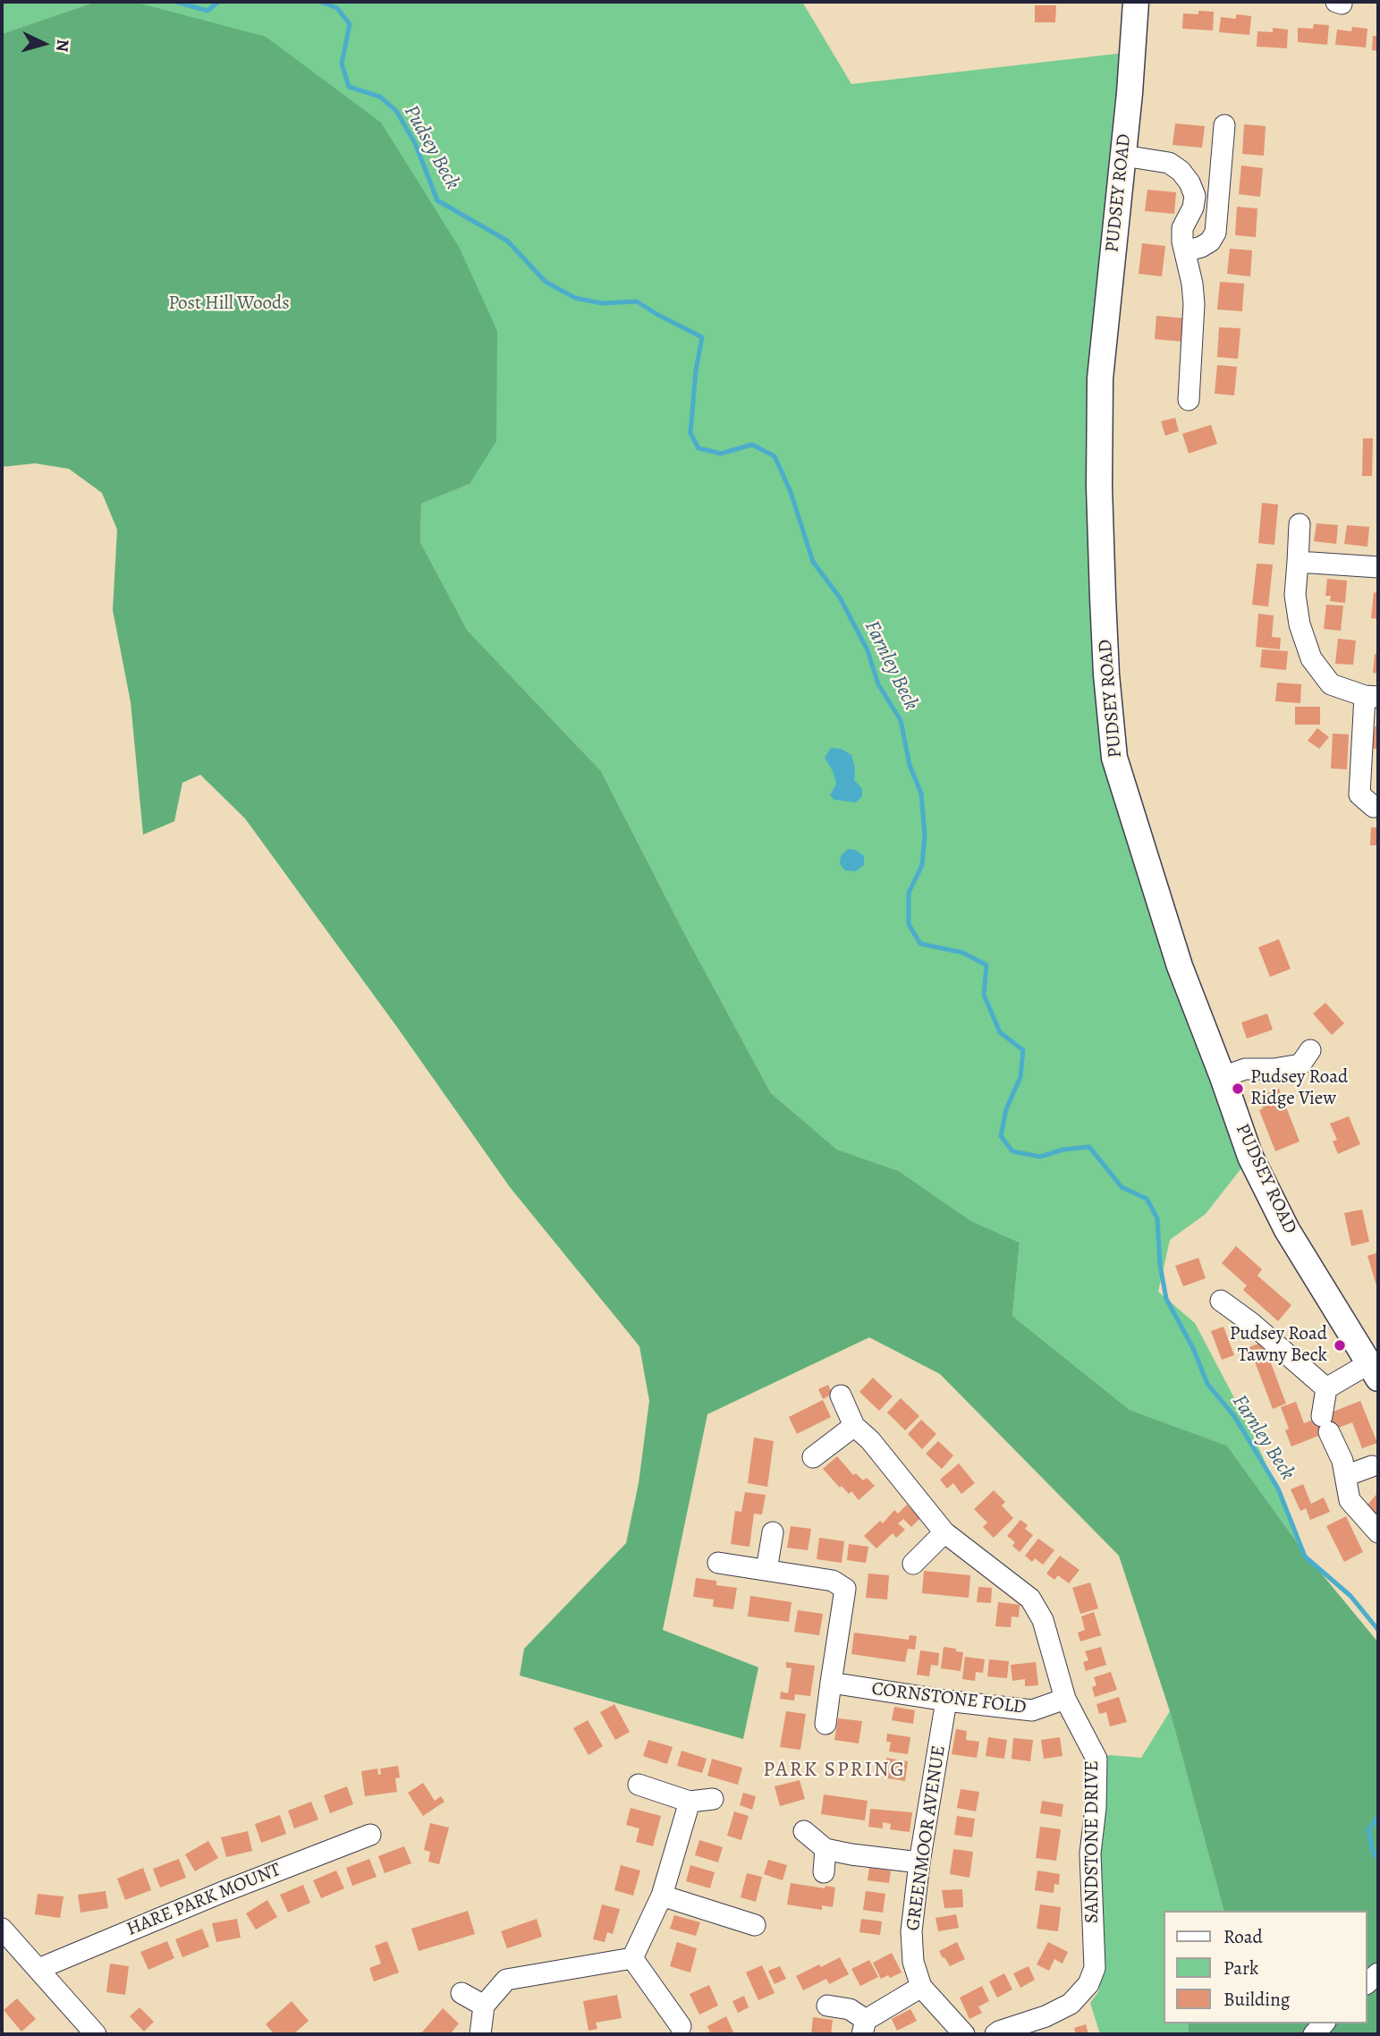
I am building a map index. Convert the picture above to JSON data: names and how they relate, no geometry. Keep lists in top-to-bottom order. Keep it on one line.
{"streets":{"main road":["PUDSEY ROAD"],"street":["CORNSTONE FOLD","GREENMOOR AVENUE","SANDSTONE DRIVE","HARE PARK MOUNT"]},"crossings":[["CORNSTONE FOLD","GREENMOOR AVENUE"],["CORNSTONE FOLD","SANDSTONE DRIVE"]],"districts":["PARK SPRING"],"water":["Pudsey Beck","Farnley Beck"],"parks":["Post Hill Woods"],"places":["Pudsey Road Ridge View","Pudsey Road Tawny Beck"],"legend":["Road","Park","Building"],"north":"right"}
